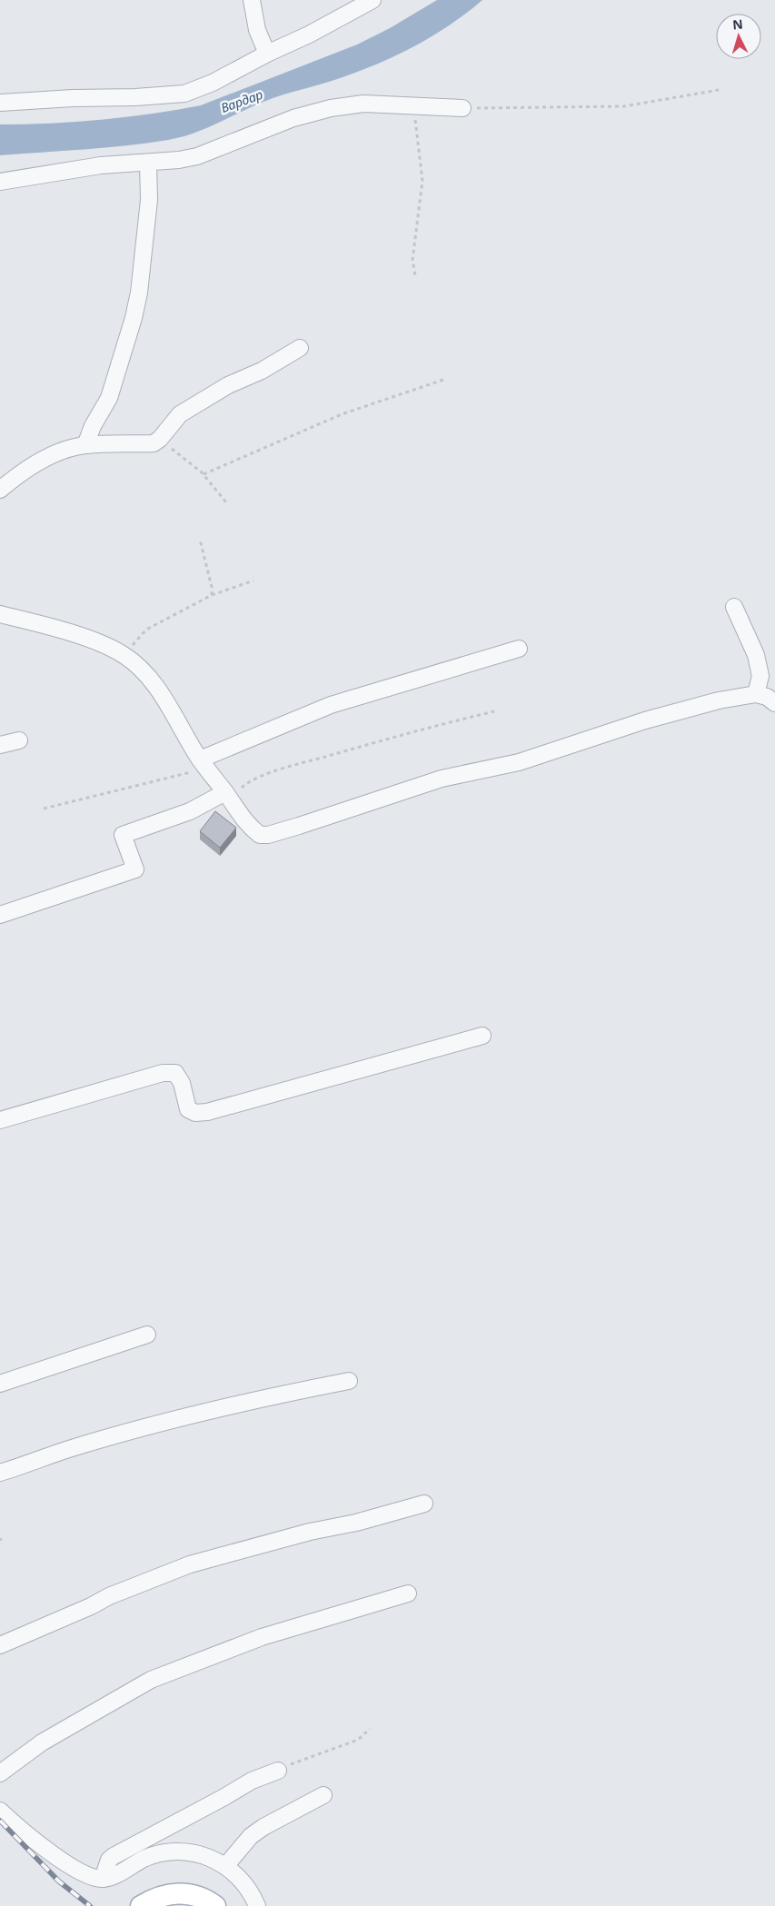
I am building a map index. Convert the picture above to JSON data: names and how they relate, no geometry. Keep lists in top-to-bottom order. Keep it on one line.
{"water":["Вардар"],"north":"top"}
